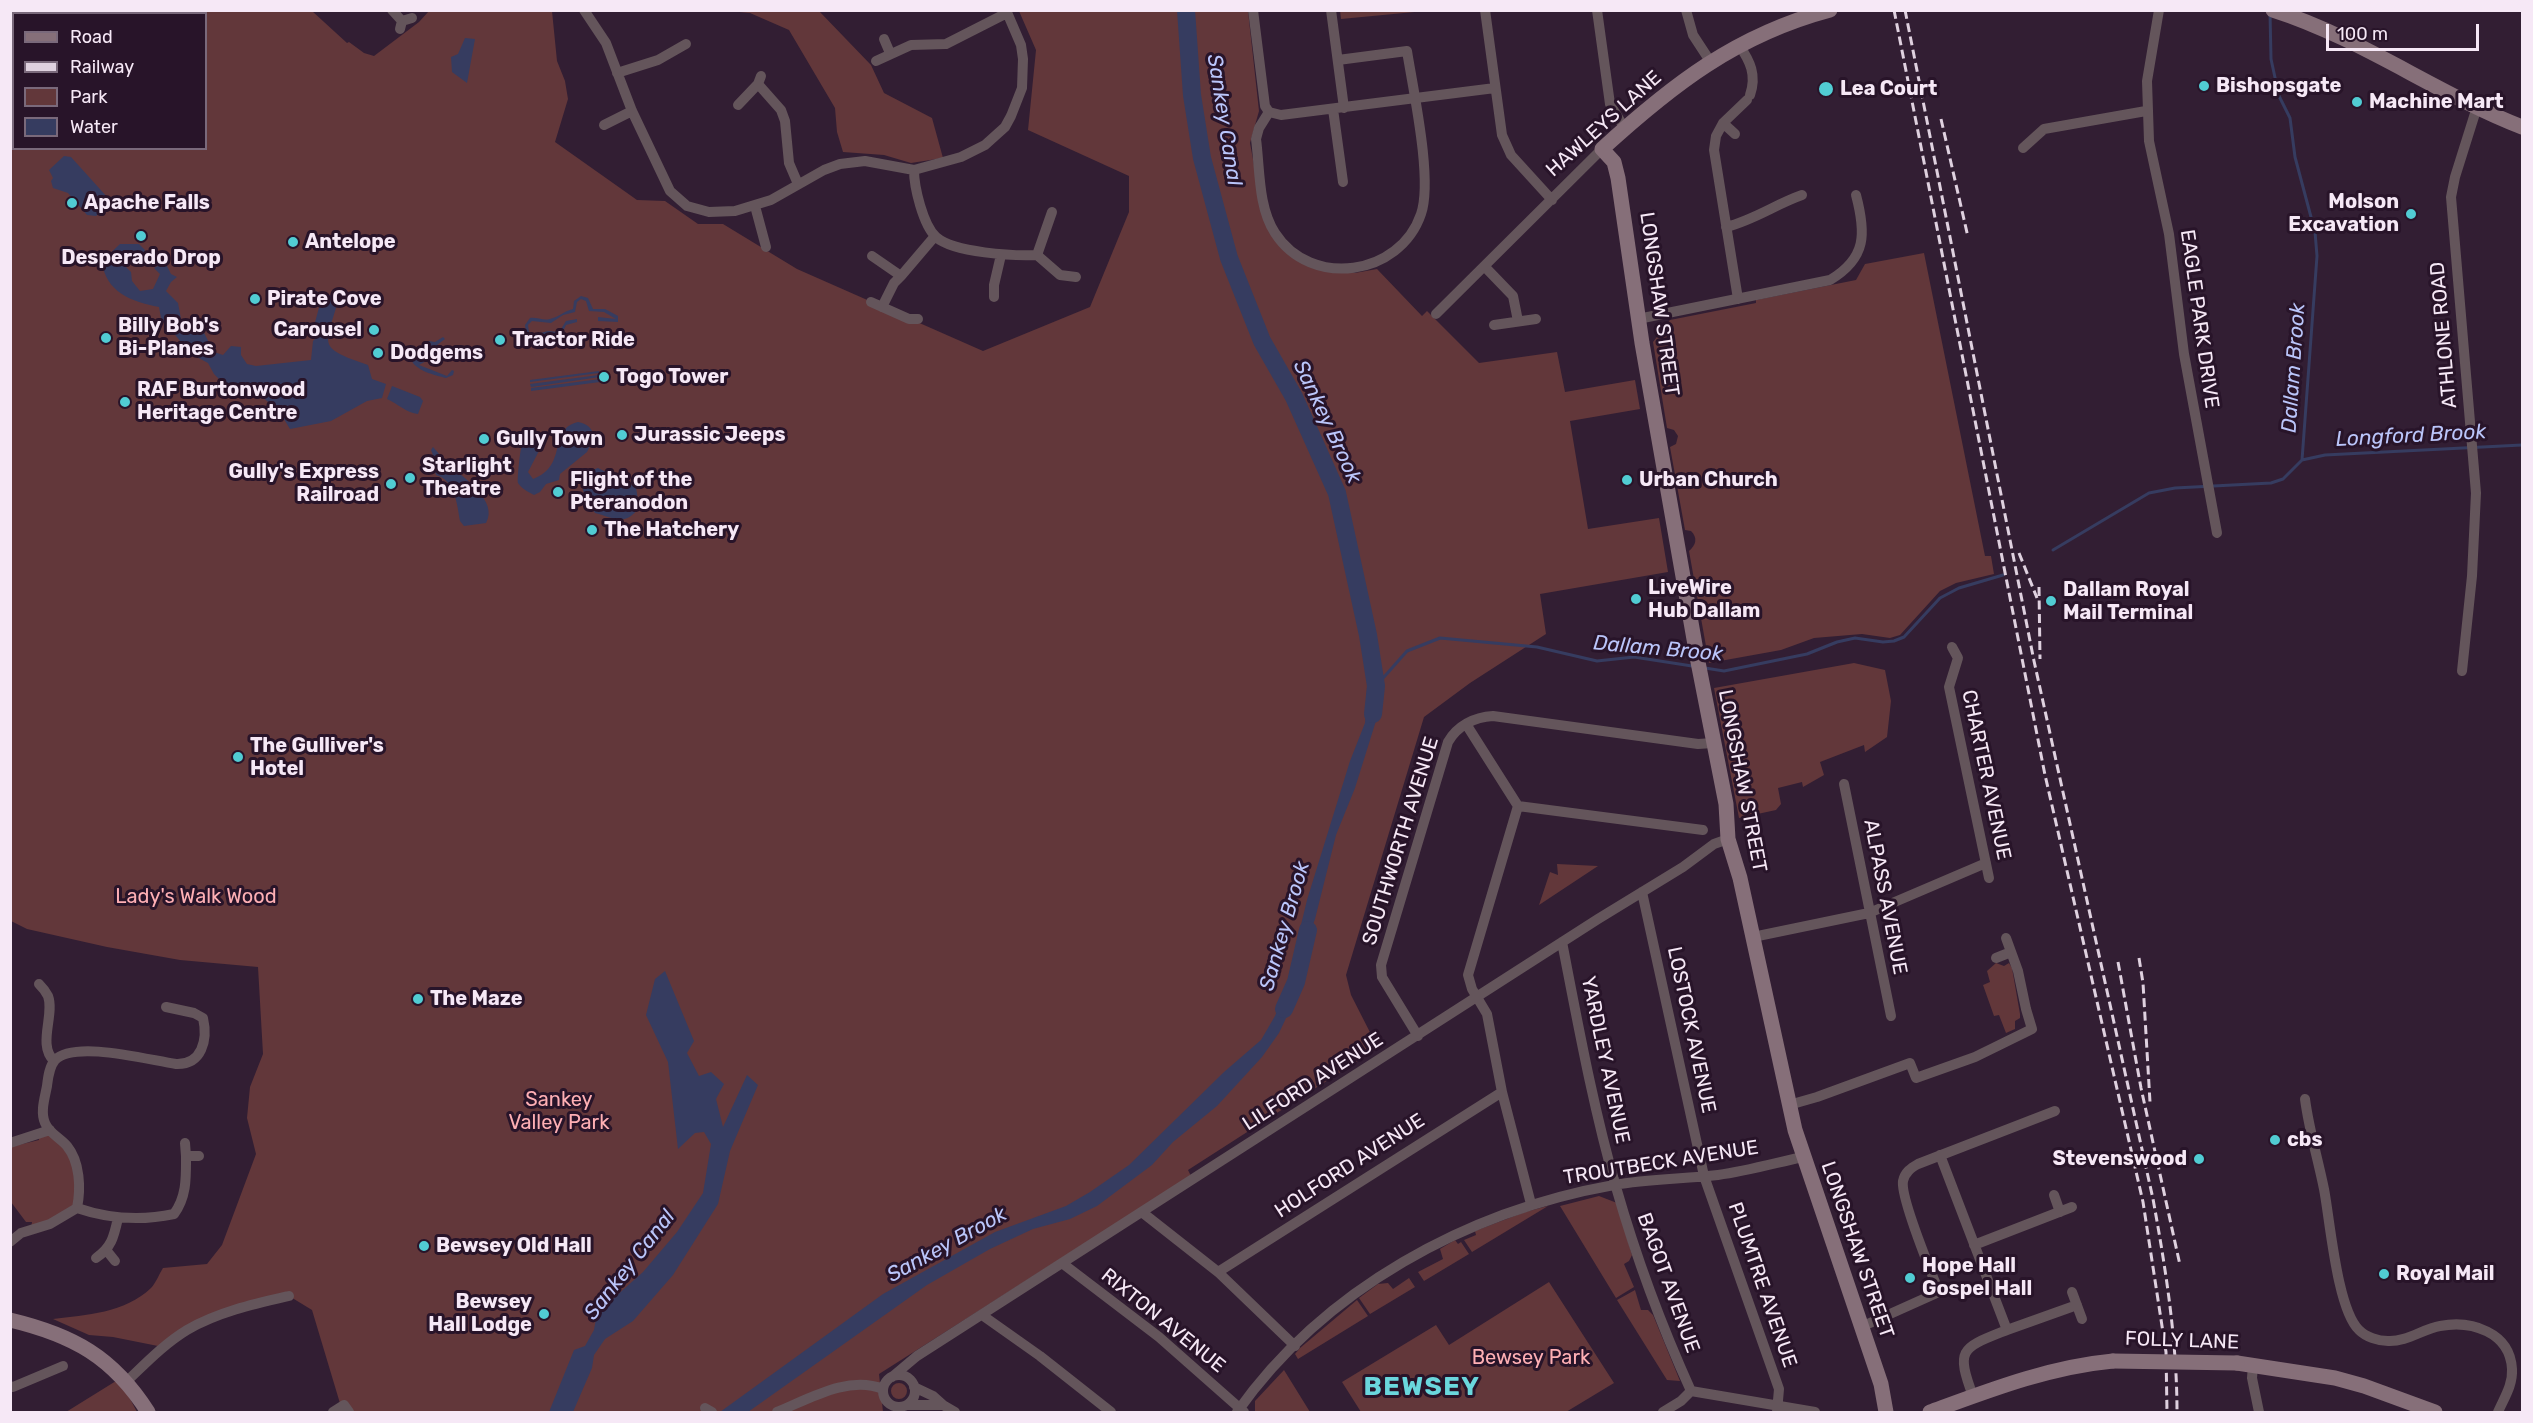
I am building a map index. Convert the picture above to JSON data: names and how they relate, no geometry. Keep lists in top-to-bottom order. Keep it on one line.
{"streets":{"street":["HAWLEYS LANE","LONGSHAW STREET","EAGLE PARK DRIVE","ATHLONE ROAD","CHARTER AVENUE","SOUTHWORTH AVENUE","ALPASS AVENUE","LOSTOCK AVENUE","YARDLEY AVENUE","LILFORD AVENUE","TROUTBECK AVENUE","HOLFORD AVENUE","BAGOT AVENUE","PLUMTRE AVENUE","RIXTON AVENUE","FOLLY LANE"]},"crossings":[["HAWLEYS LANE","LONGSHAW STREET"],["LONGSHAW STREET","SOUTHWORTH AVENUE"],["LONGSHAW STREET","LILFORD AVENUE"],["LONGSHAW STREET","TROUTBECK AVENUE"],["SOUTHWORTH AVENUE","LILFORD AVENUE"],["LOSTOCK AVENUE","LILFORD AVENUE"],["LOSTOCK AVENUE","TROUTBECK AVENUE"],["LOSTOCK AVENUE","PLUMTRE AVENUE"],["YARDLEY AVENUE","LILFORD AVENUE"],["YARDLEY AVENUE","TROUTBECK AVENUE"],["YARDLEY AVENUE","BAGOT AVENUE"],["LILFORD AVENUE","RIXTON AVENUE"],["TROUTBECK AVENUE","BAGOT AVENUE"],["TROUTBECK AVENUE","PLUMTRE AVENUE"],["TROUTBECK AVENUE","RIXTON AVENUE"]],"districts":["BEWSEY"],"water":["Sankey Canal","Dallam Brook","Sankey Brook","Longford Brook"],"parks":["Lady's Walk Wood","Sankey Valley Park","Bewsey Park"],"places":["Bishopsgate","Lea Court","Machine Mart","Apache Falls","Molson Excavation","Desperado Drop","Antelope","Pirate Cove","Carousel","Billy Bob's Bi-Planes","Tractor Ride","Dodgems","Togo Tower","RAF Burtonwood Heritage Centre","Jurassic Jeeps","Gully Town","Starlight Theatre","Urban Church","Gully's Express Railroad","Flight of the Pteranodon","The Hatchery","LiveWire Hub Dallam","Dallam Royal Mail Terminal","The Gulliver's Hotel","The Maze","cbs","Stevenswood","Bewsey Old Hall","Royal Mail","Hope Hall Gospel Hall","Bewsey Hall Lodge"],"legend":["Road","Railway","Park","Water"],"scale_bar":"100 m"}
